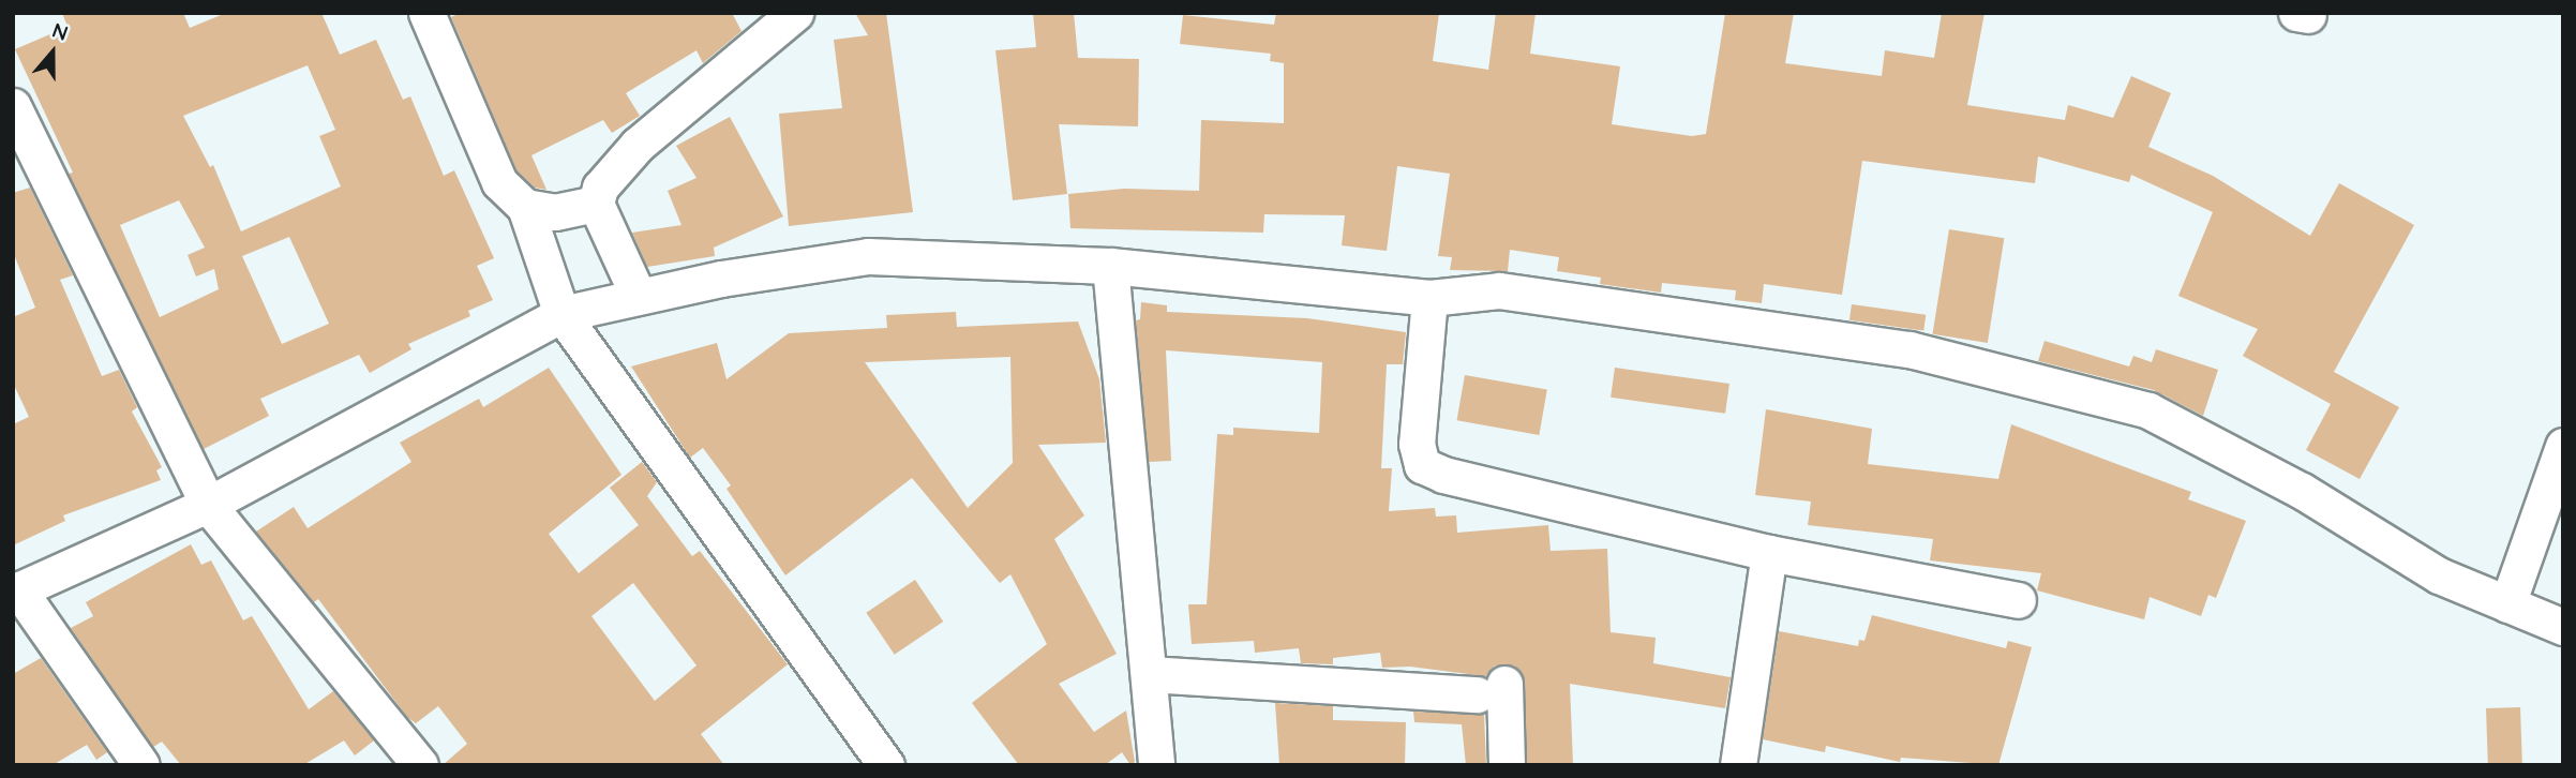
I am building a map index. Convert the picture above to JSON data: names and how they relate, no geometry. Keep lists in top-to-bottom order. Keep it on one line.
{"north":"top"}
